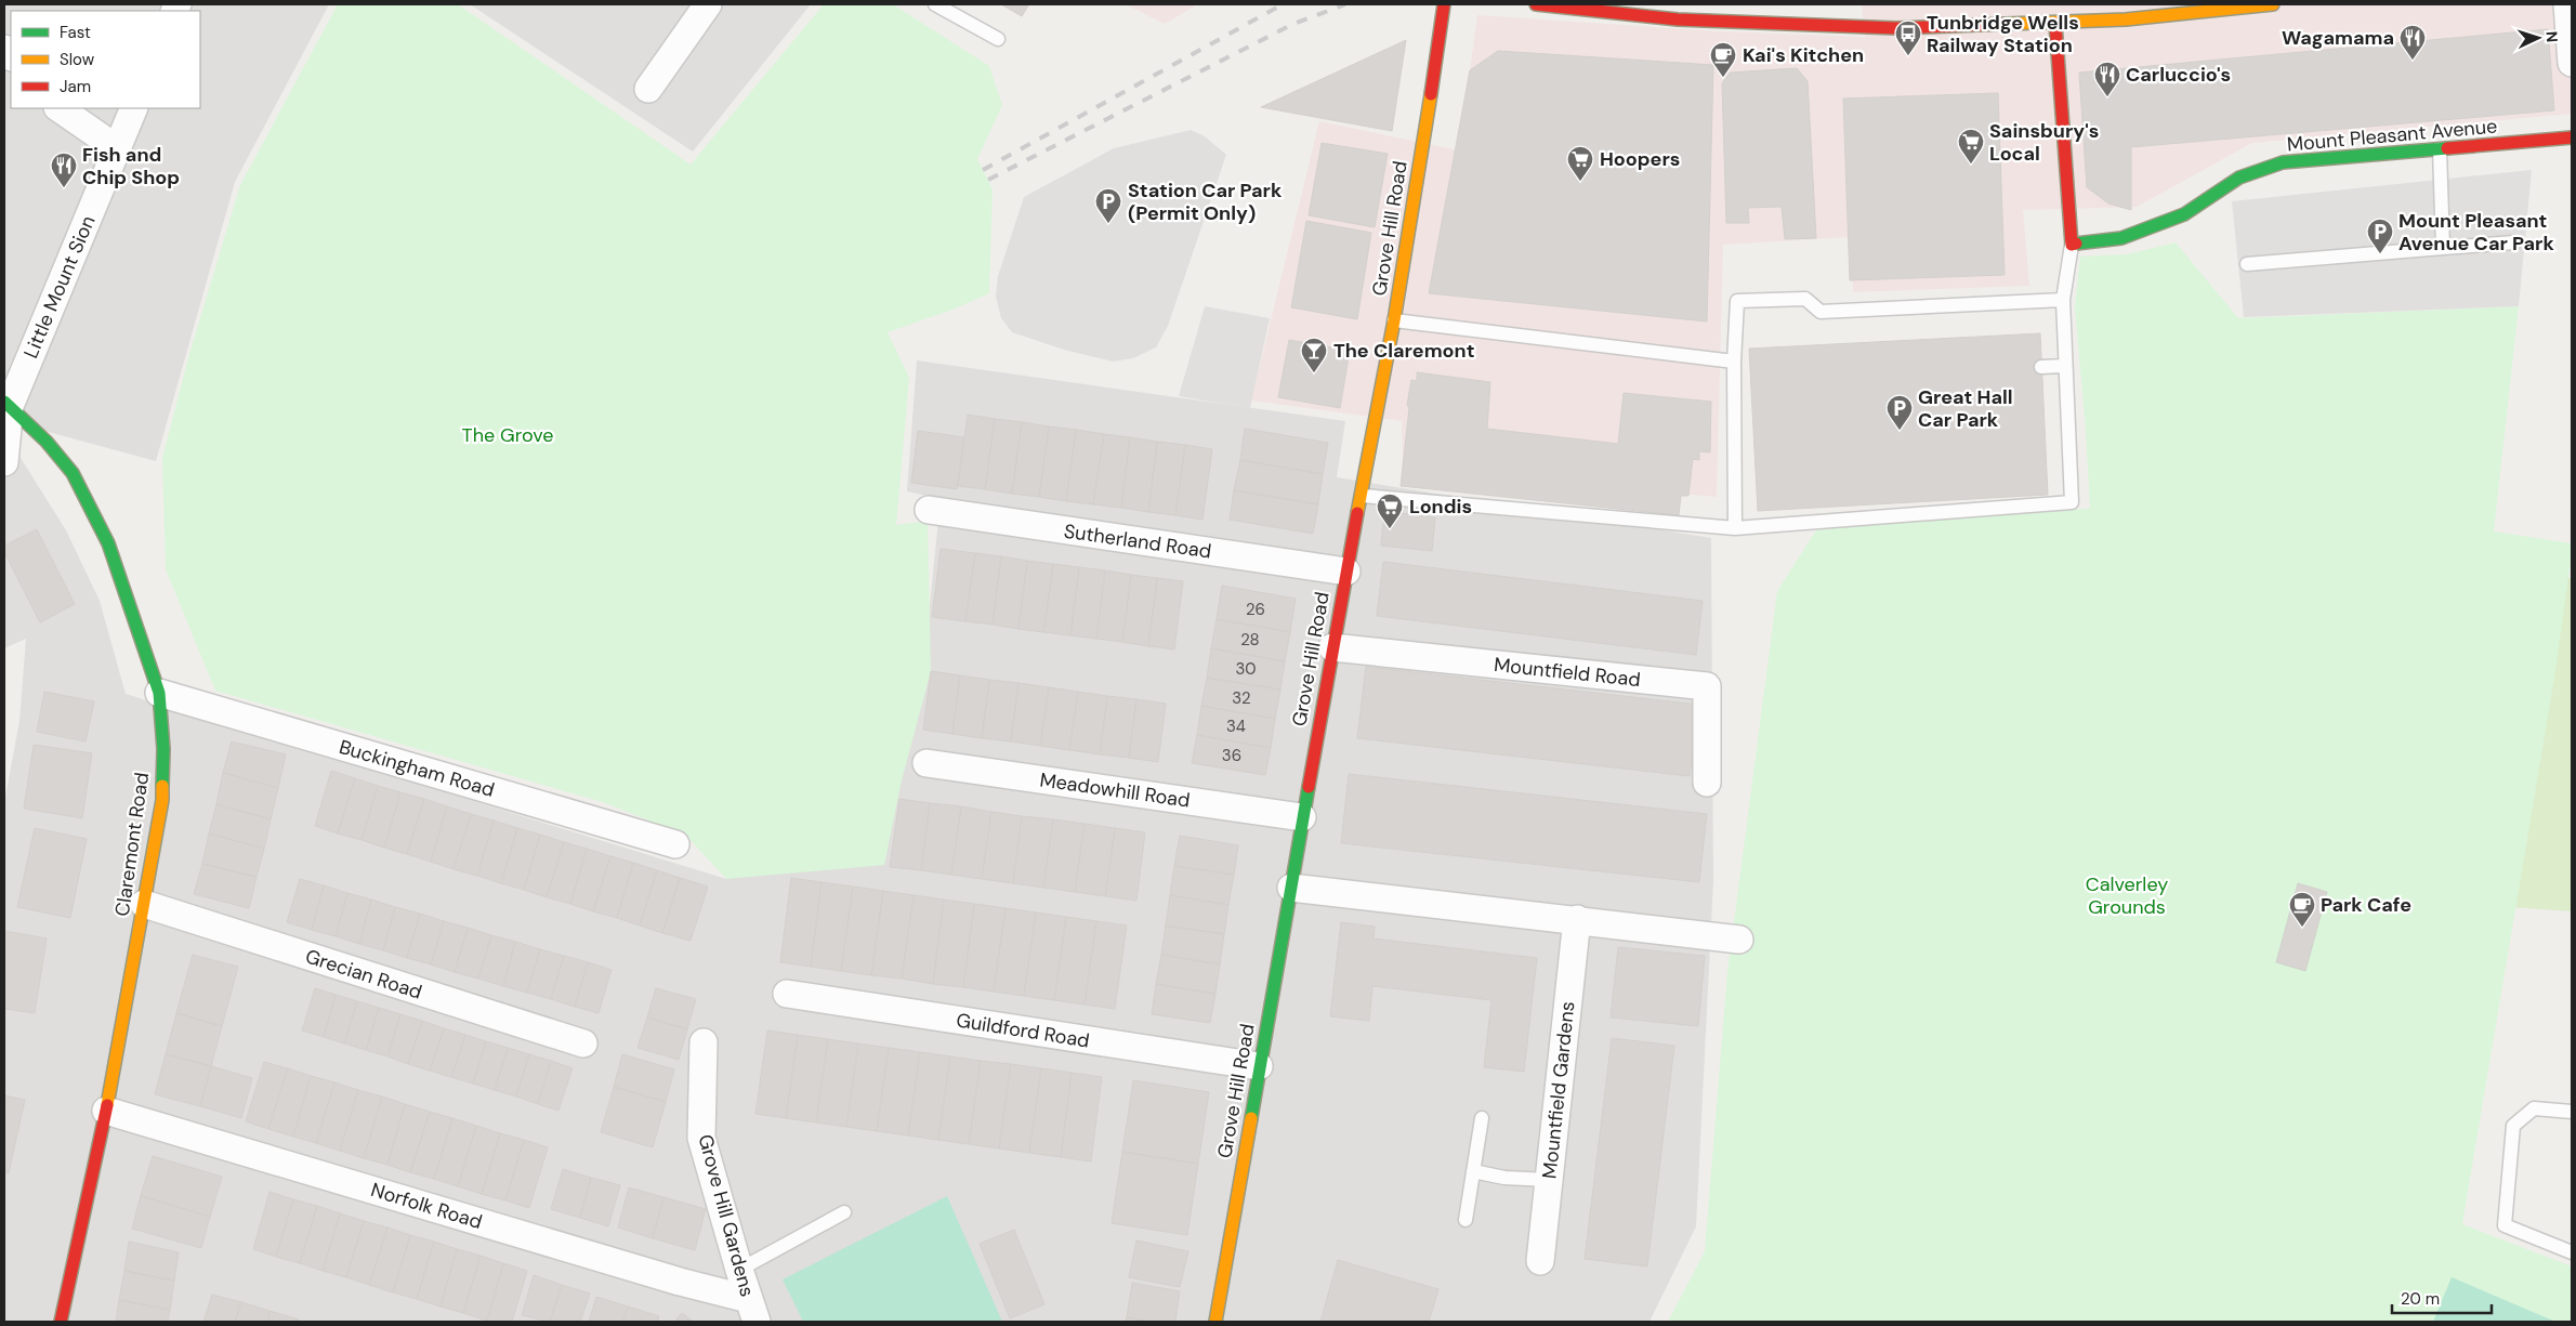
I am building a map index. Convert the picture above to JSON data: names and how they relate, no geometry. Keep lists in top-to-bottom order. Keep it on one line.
{"streets":{"street":["Mount Pleasant Avenue","Grove Hill Road","Little Mount Sion","Sutherland Road","Mountfield Road","Buckingham Road","Meadowhill Road","Claremont Road","Grecian Road","Guildford Road","Mountfield Gardens","Norfolk Road","Grove Hill Gardens"]},"crossings":[["Grove Hill Road","Sutherland Road"],["Grove Hill Road","Mountfield Road"],["Grove Hill Road","Meadowhill Road"],["Grove Hill Road","Guildford Road"],["Little Mount Sion","Claremont Road"],["Buckingham Road","Claremont Road"],["Claremont Road","Grecian Road"],["Claremont Road","Norfolk Road"],["Norfolk Road","Grove Hill Gardens"]],"parks":["The Grove","Calverley Grounds"],"places":{"bus stop":["Tunbridge Wells Railway Station"],"restaurant":["Wagamama","Carluccio's","Fish and Chip Shop"],"cafe":["Kai's Kitchen","Park Cafe"],"supermarket":["Sainsbury's Local","Hoopers","Londis"],"parking":["Station Car Park (Permit Only)","Mount Pleasant Avenue Car Park","Great Hall Car Park"],"bar":["The Claremont"]},"house_numbers":["26","28","30","32","34","36"],"legend":["Fast","Slow","Jam"],"scale_bar":"20 m","north":"right"}
